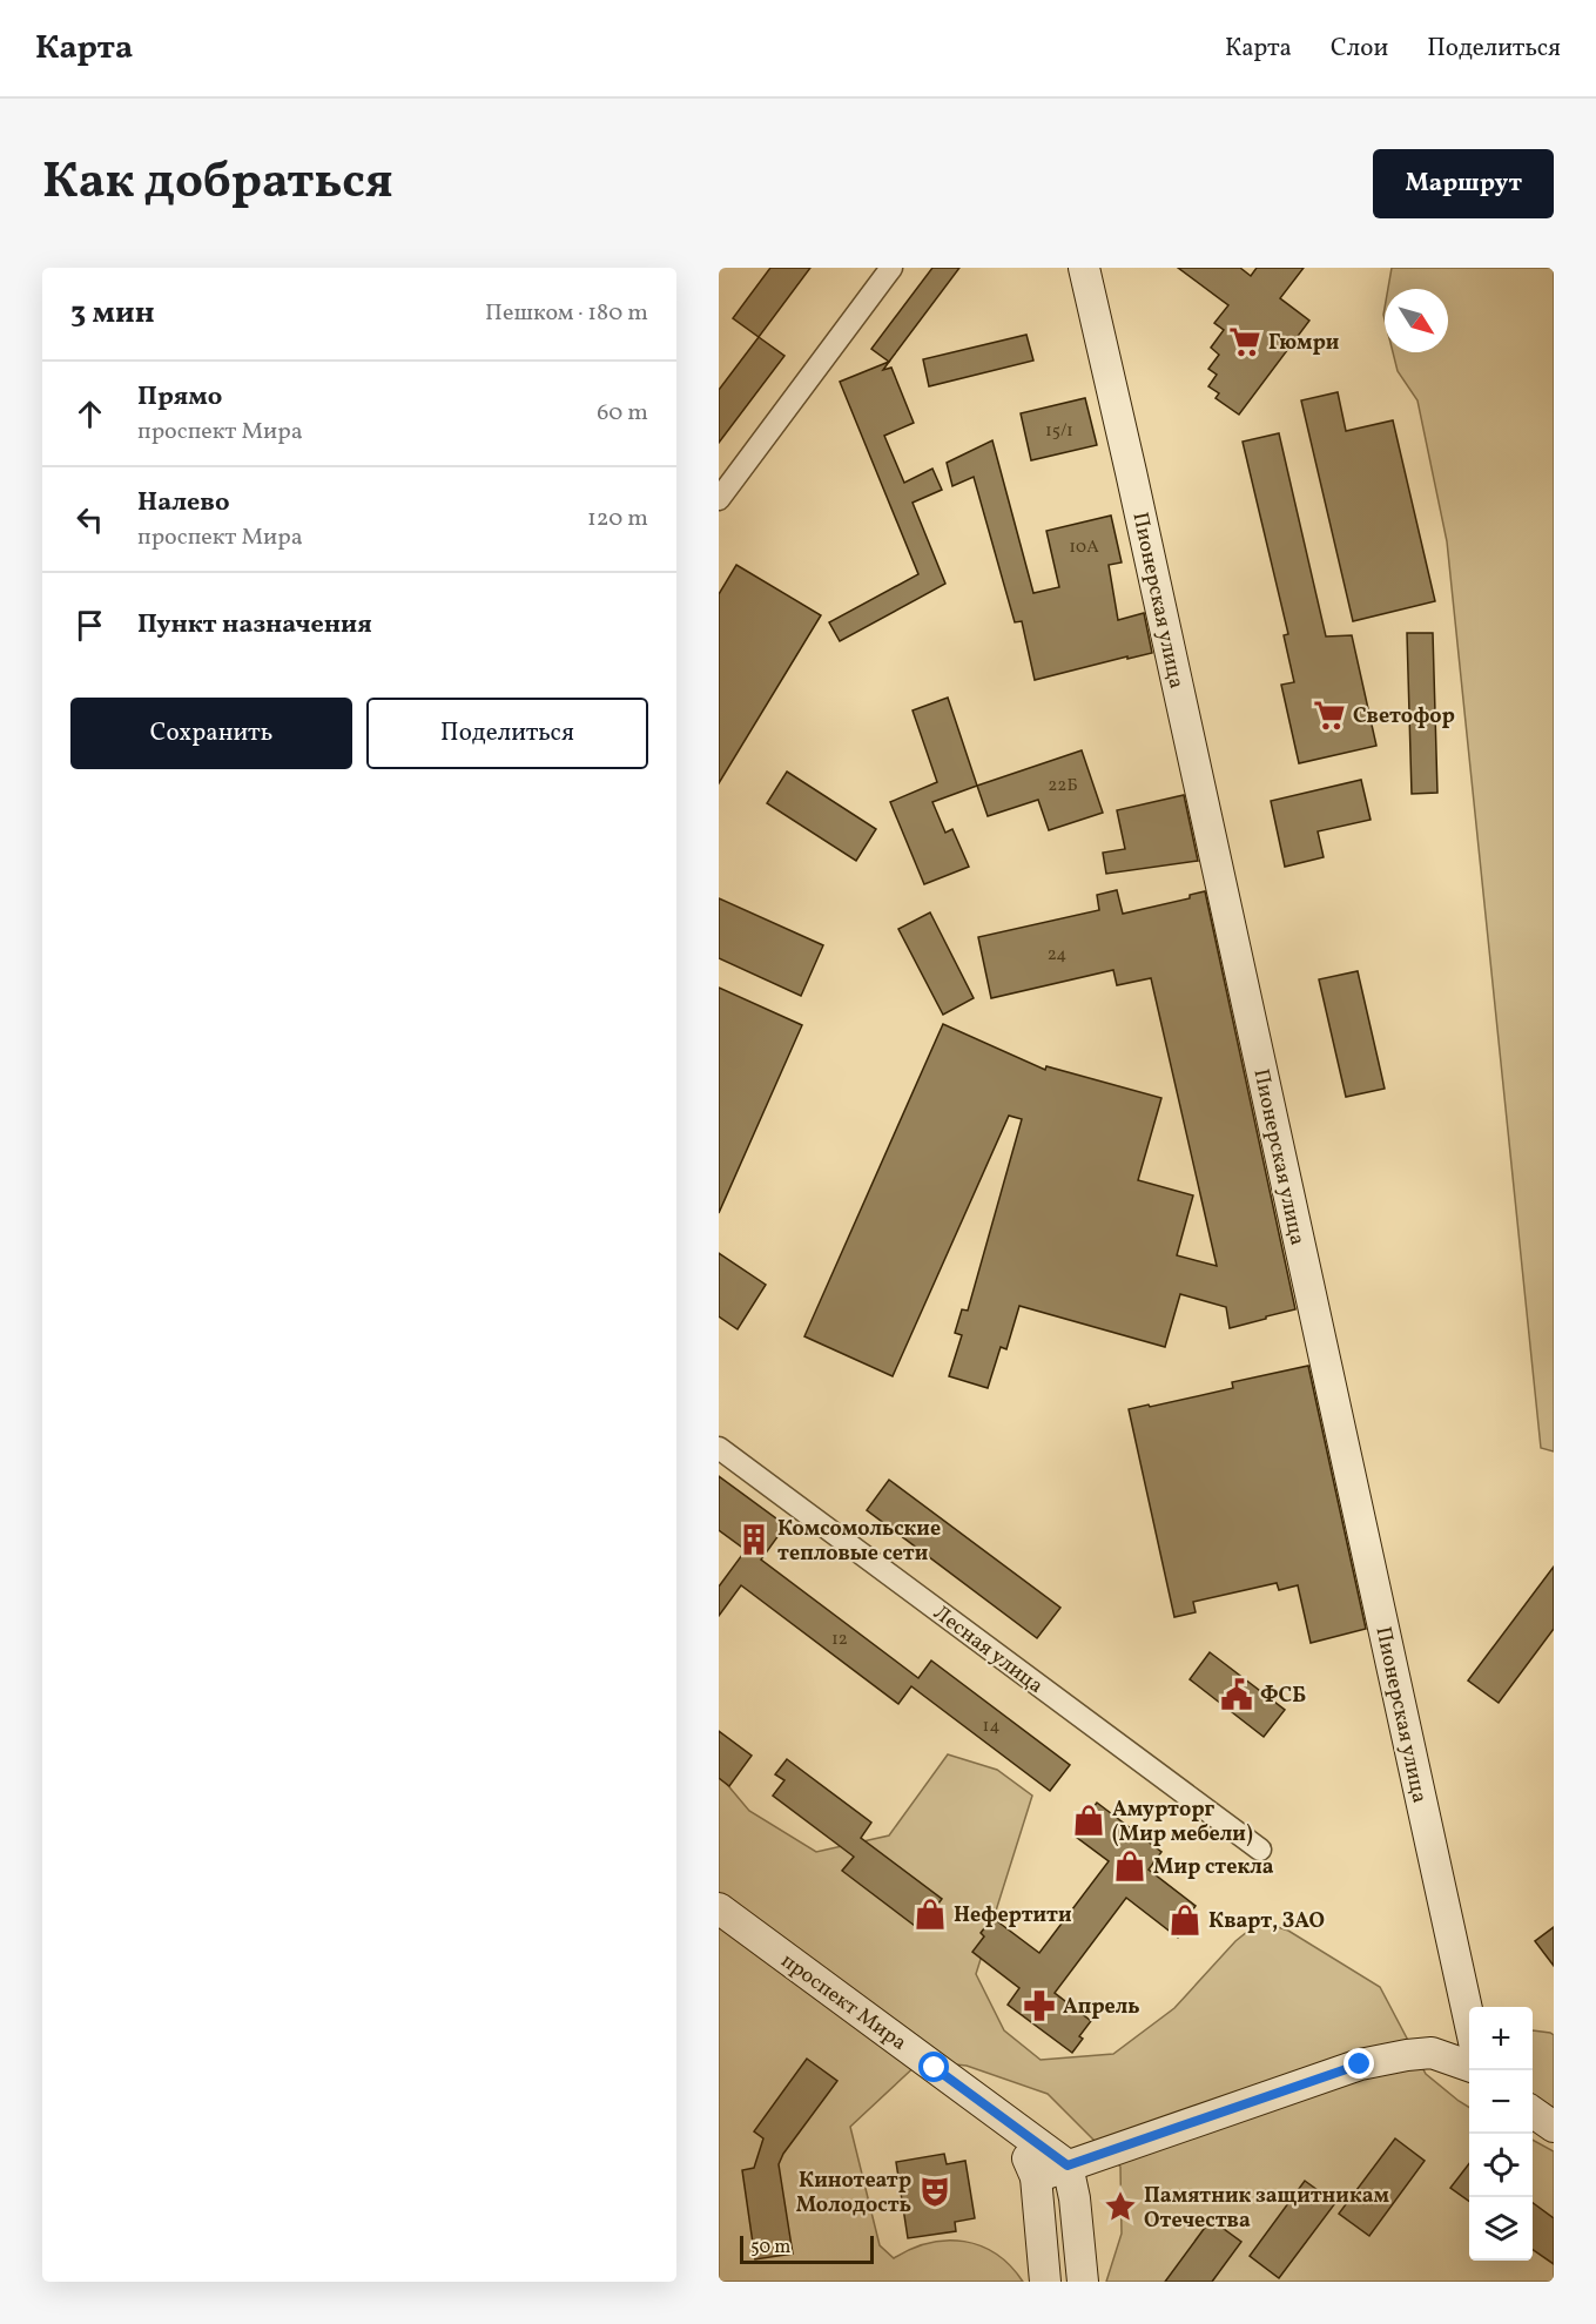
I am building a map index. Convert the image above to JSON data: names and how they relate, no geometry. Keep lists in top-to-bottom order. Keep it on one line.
{"streets":{"street":["Пионерская улица","Лесная улица","проспект Мира"]},"places":{"supermarket":["Гюмри","Светофор"],"building":["Комсомольские тепловые сети"],"public building":["ФСБ"],"shop":["Амурторг (Мир мебели)","Мир стекла","Нефертити","Кварт, ЗАО"],"pharmacy":["Апрель"],"theatre":["Кинотеатр Молодость"],"place":["Памятник защитникам Отечества"]},"house_numbers":["15/1","10А","22Б","24","12","14"],"scale_bar":"50 m","north":"bottom right","page":{"header":"Карта","nav":["Карта","Слои","Поделиться"],"title":"Как добраться","buttons":["Маршрут",["Сохранить","Поделиться"]],"heading":["3 мин","Пешком · 180 m"],"list":[["Прямо","проспект Мира","60 m"],["Налево","проспект Мира","120 m"],"Пункт назначения"],"map_buttons":["+","−"],"scale":"50 m"}}
